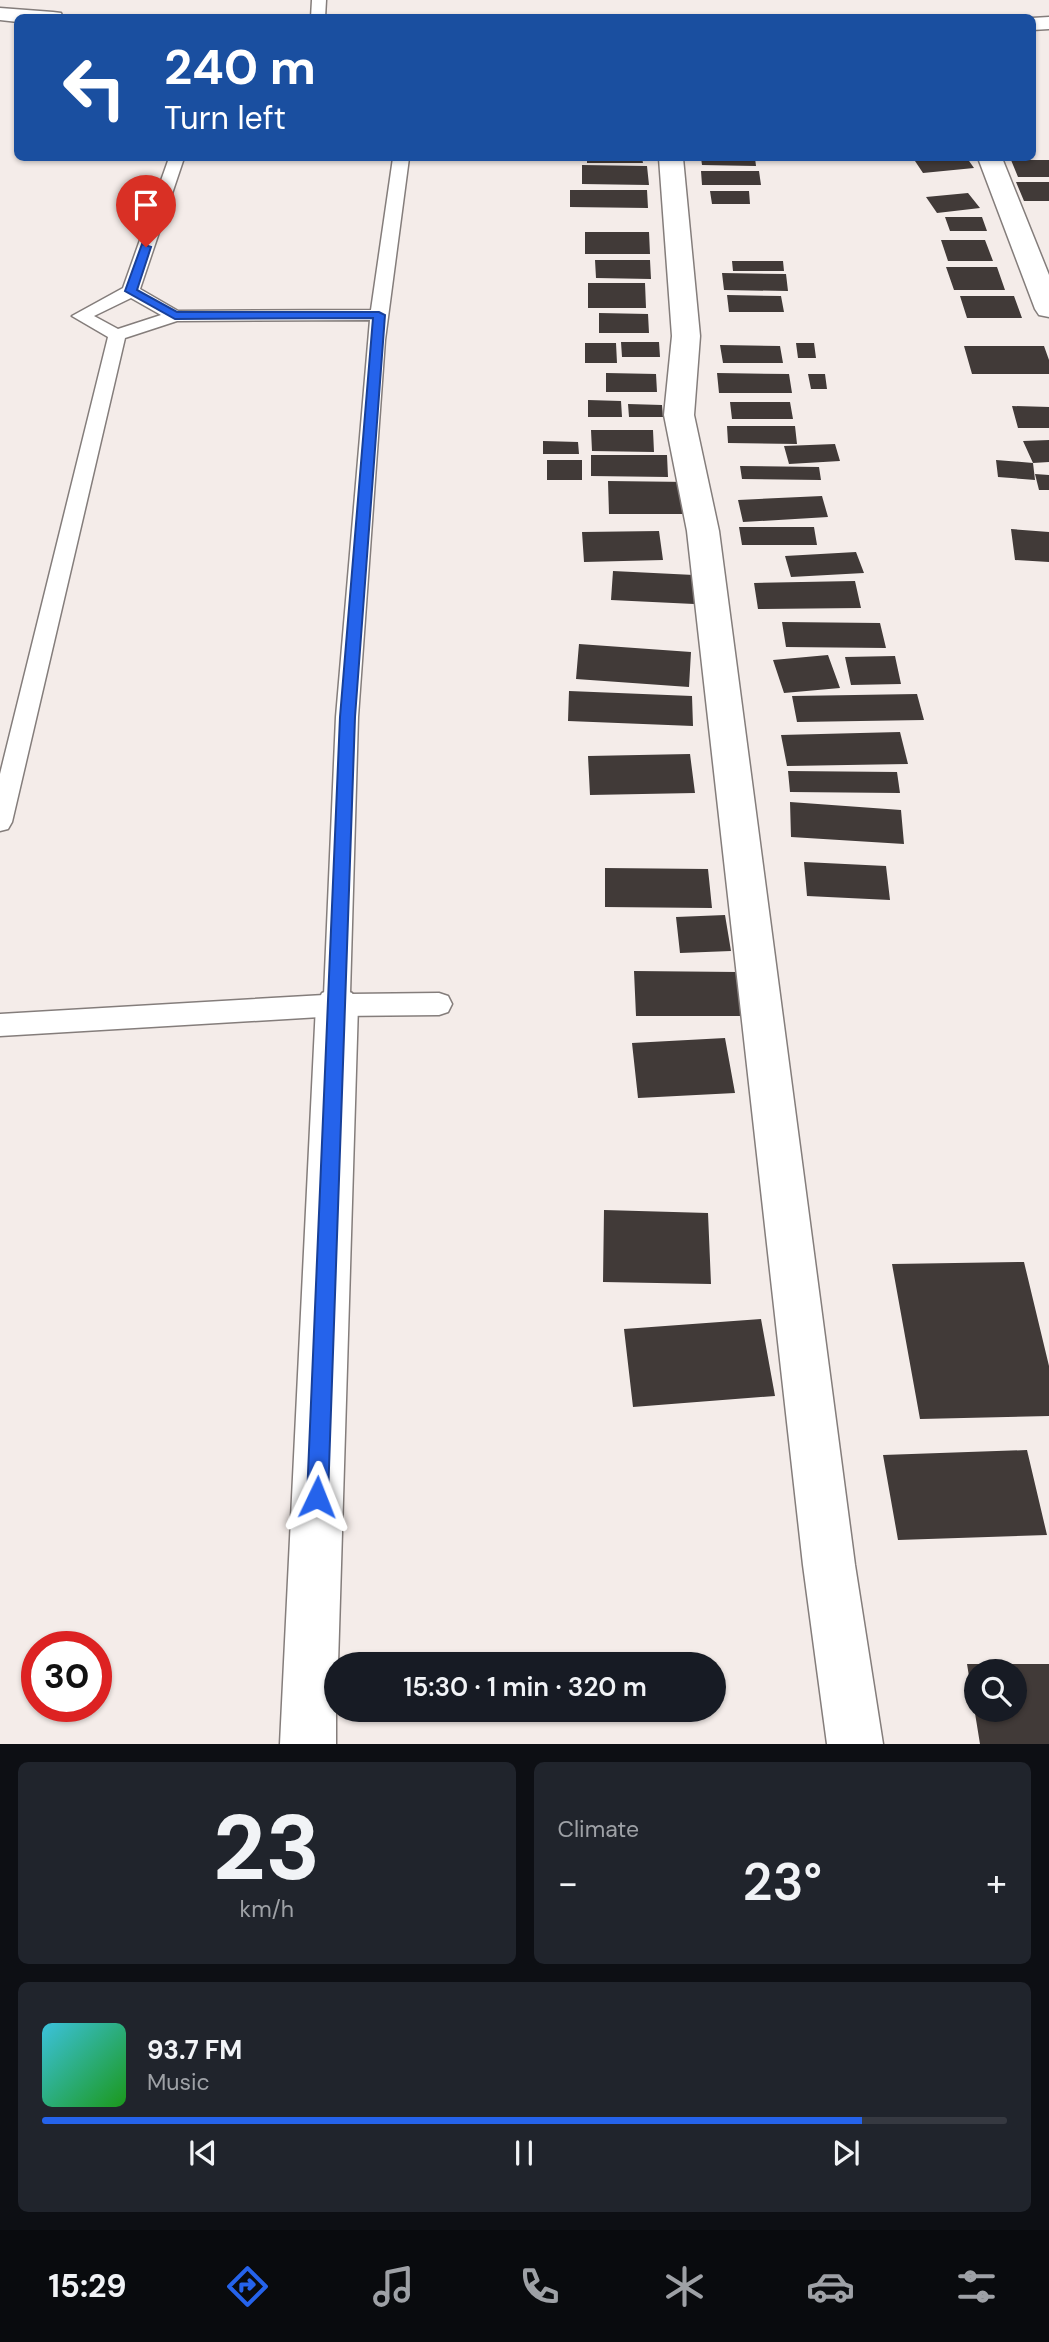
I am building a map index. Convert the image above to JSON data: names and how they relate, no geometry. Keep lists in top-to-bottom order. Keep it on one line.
{"page":{"turn":["240 m","Turn left"],"limit":"30","trip":"15:30 · 1 min · 320 m","tile":[["23","km/h"],"Climate"],"heat":["−","23°","+"],"song":["93.7 FM","Music"],"tabs":"15:29"}}
